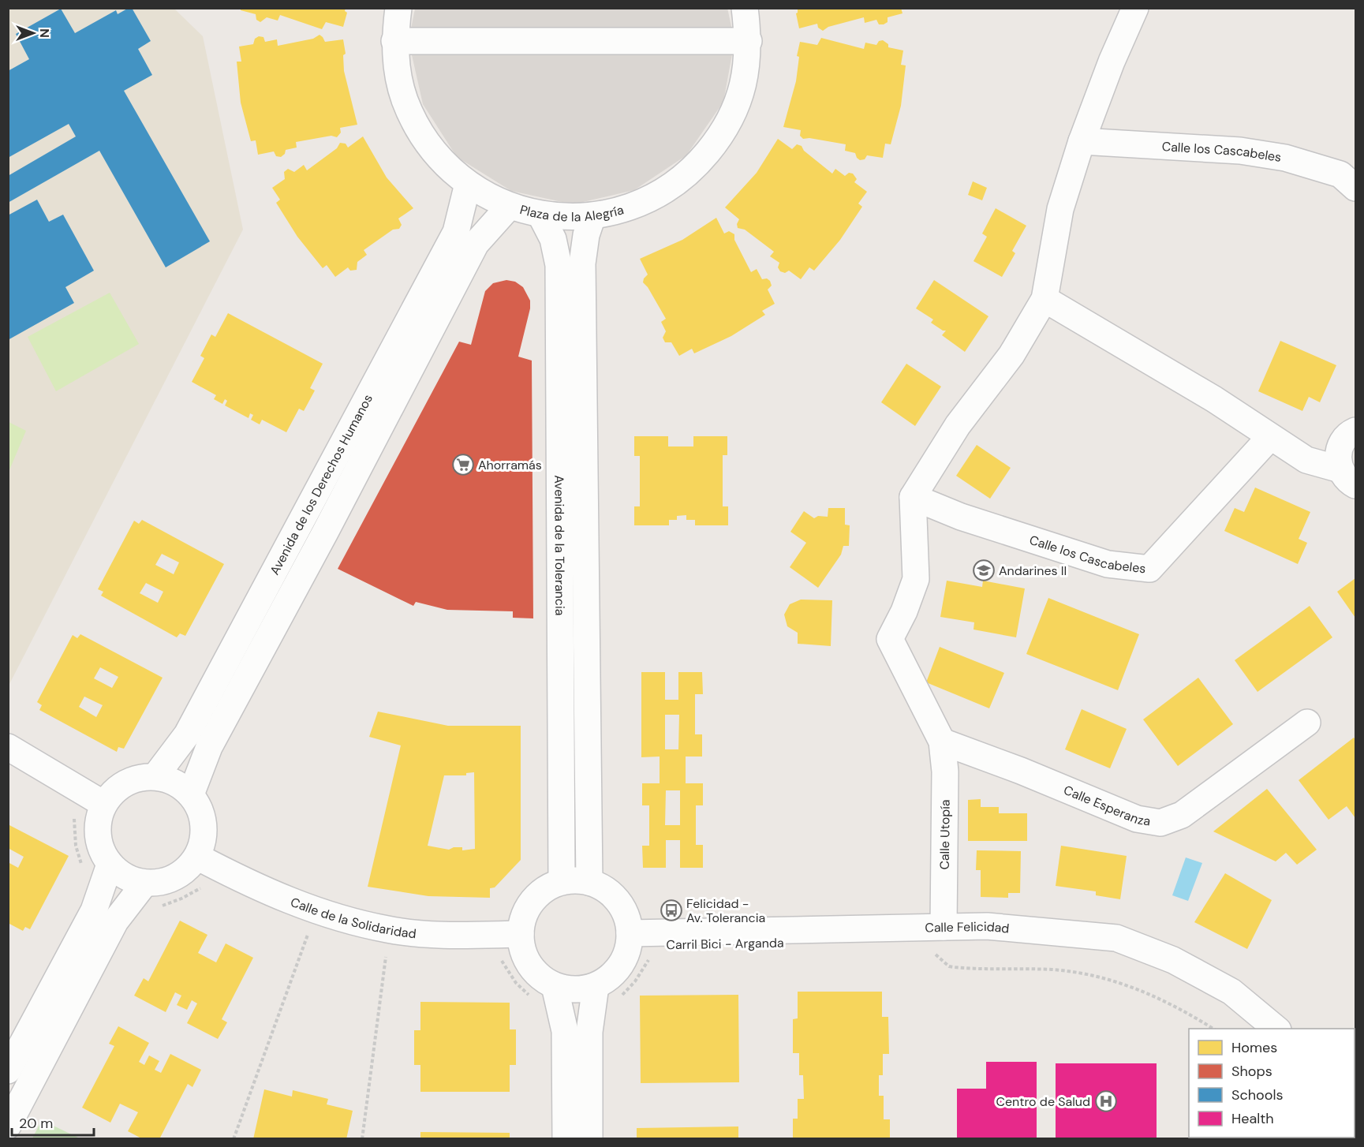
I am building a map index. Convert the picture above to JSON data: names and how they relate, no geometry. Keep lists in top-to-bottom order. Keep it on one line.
{"streets":{"street":["Calle los Cascabeles","Plaza de la Alegría","Avenida de los Derechos Humanos","Avenida de la Tolerancia","Calle Esperanza","Calle Utopía","Calle de la Solidaridad","Calle Felicidad"],"path":["Carril Bici - Arganda"]},"crossings":[["Plaza de la Alegría","Avenida de los Derechos Humanos"],["Plaza de la Alegría","Avenida de la Tolerancia"],["Avenida de los Derechos Humanos","Calle de la Solidaridad"],["Avenida de la Tolerancia","Calle de la Solidaridad"],["Avenida de la Tolerancia","Calle Felicidad"],["Calle Esperanza","Calle Utopía"],["Calle Utopía","Calle Felicidad"],["Calle de la Solidaridad","Calle Felicidad"]],"places":{"supermarket":["Ahorramás"],"school or university":["Andarines II"],"bus stop":["Felicidad - Av. Tolerancia"],"hospital":["Centro de Salud"]},"legend":["Homes","Shops","Schools","Health"],"scale_bar":"20 m","north":"right"}
